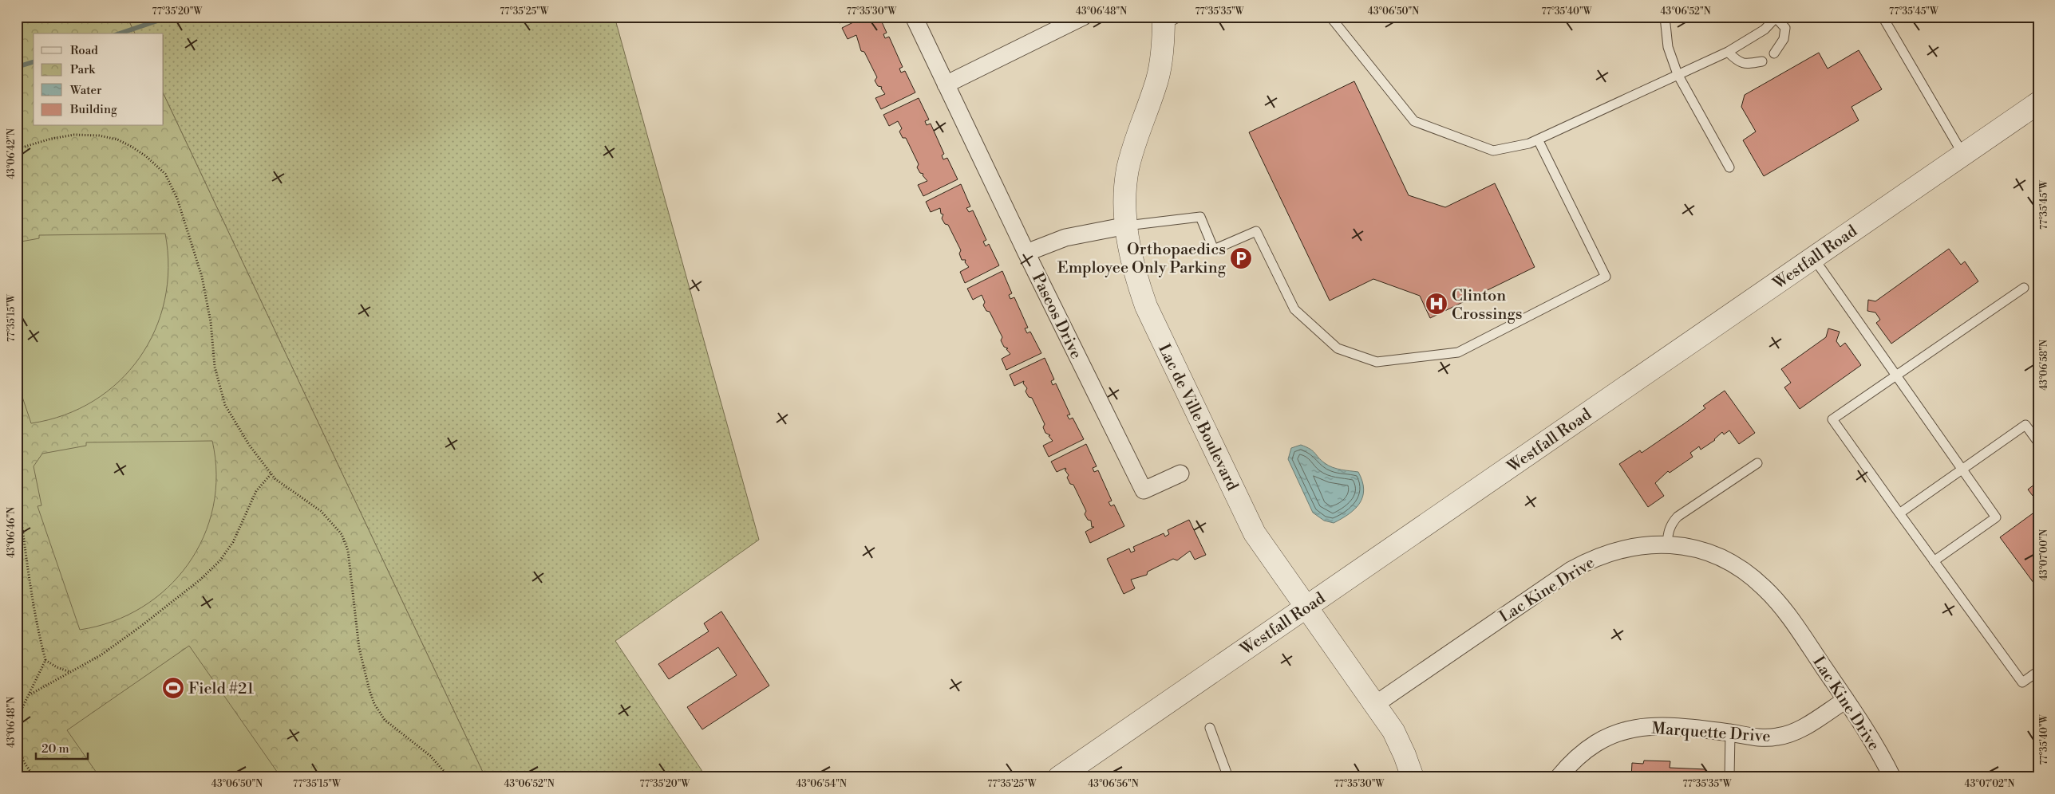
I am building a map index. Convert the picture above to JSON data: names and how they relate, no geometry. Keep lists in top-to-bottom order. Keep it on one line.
{"streets":{"street":["Westfall Road","Paseos Drive","Lac de Ville Boulevard","Lac Kine Drive","Marquette Drive"]},"crossings":[["Westfall Road","Lac de Ville Boulevard"],["Lac de Ville Boulevard","Lac Kine Drive"],["Lac Kine Drive","Marquette Drive"]],"places":{"parking":["Orthopaedics Employee Only Parking"],"hospital":["Clinton Crossings"],"sports":["Field #21"]},"legend":["Road","Park","Water","Building"],"scale_bar":"20 m","coordinates":["77°35'20\"W","77°35'25\"W","77°35'30\"W","43°06'48\"N","77°35'35\"W","43°06'50\"N","77°35'40\"W","43°06'52\"N","77°35'45\"W","43°06'42\"N","77°35'15\"W","43°06'58\"N","43°06'46\"N","43°07'00\"N","43°06'54\"N","43°06'56\"N","43°07'02\"N"]}
